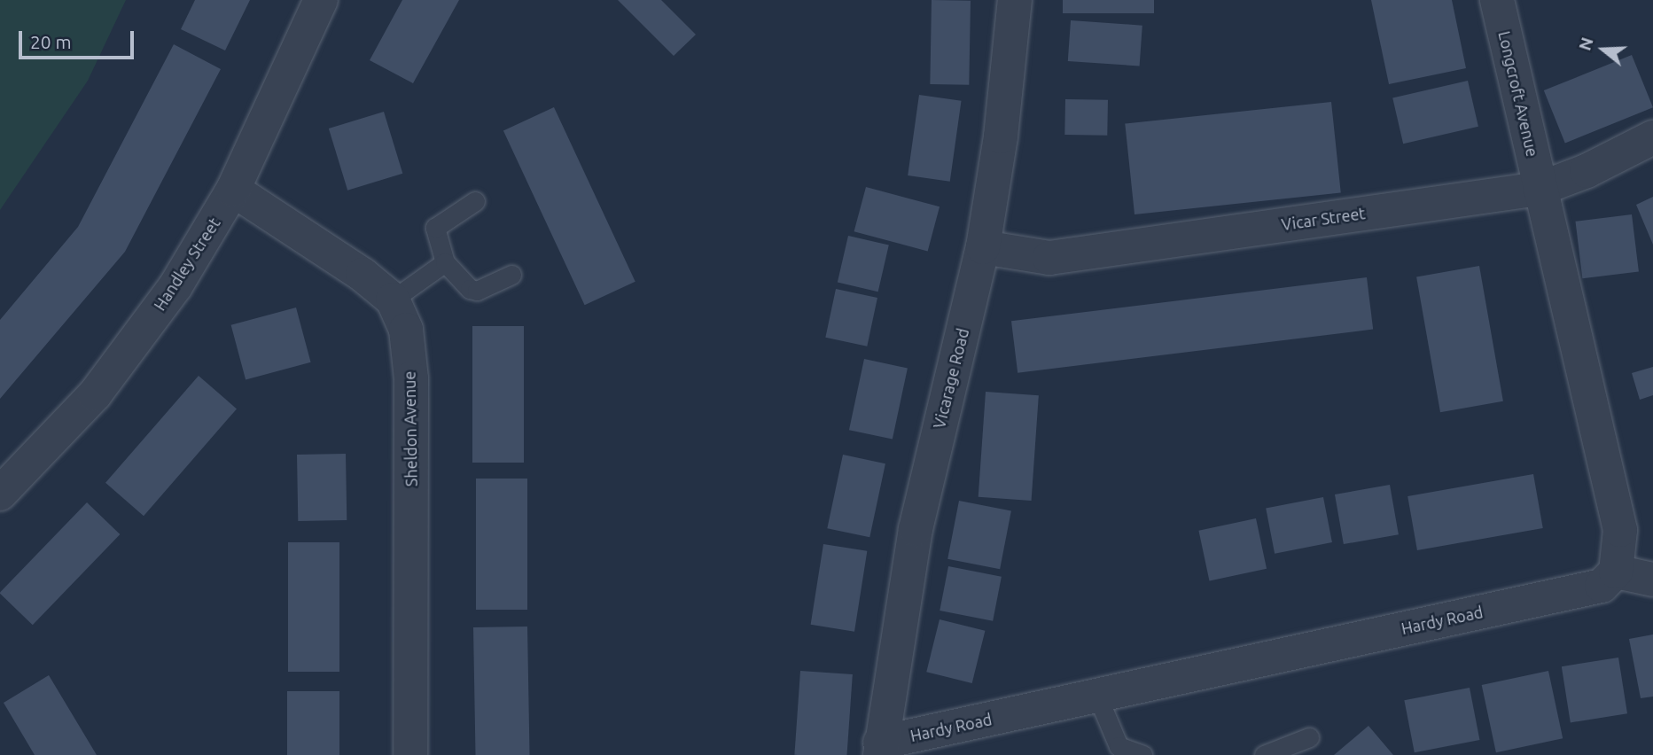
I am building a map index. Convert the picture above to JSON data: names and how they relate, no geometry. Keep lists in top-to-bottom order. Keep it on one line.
{"streets":{"street":["Longcroft Avenue","Vicar Street","Handley Street","Vicarage Road","Sheldon Avenue","Hardy Road"]},"crossings":[["Longcroft Avenue","Vicar Street"],["Vicar Street","Vicarage Road"],["Handley Street","Sheldon Avenue"],["Vicarage Road","Hardy Road"]],"scale_bar":"20 m","north":"left"}
